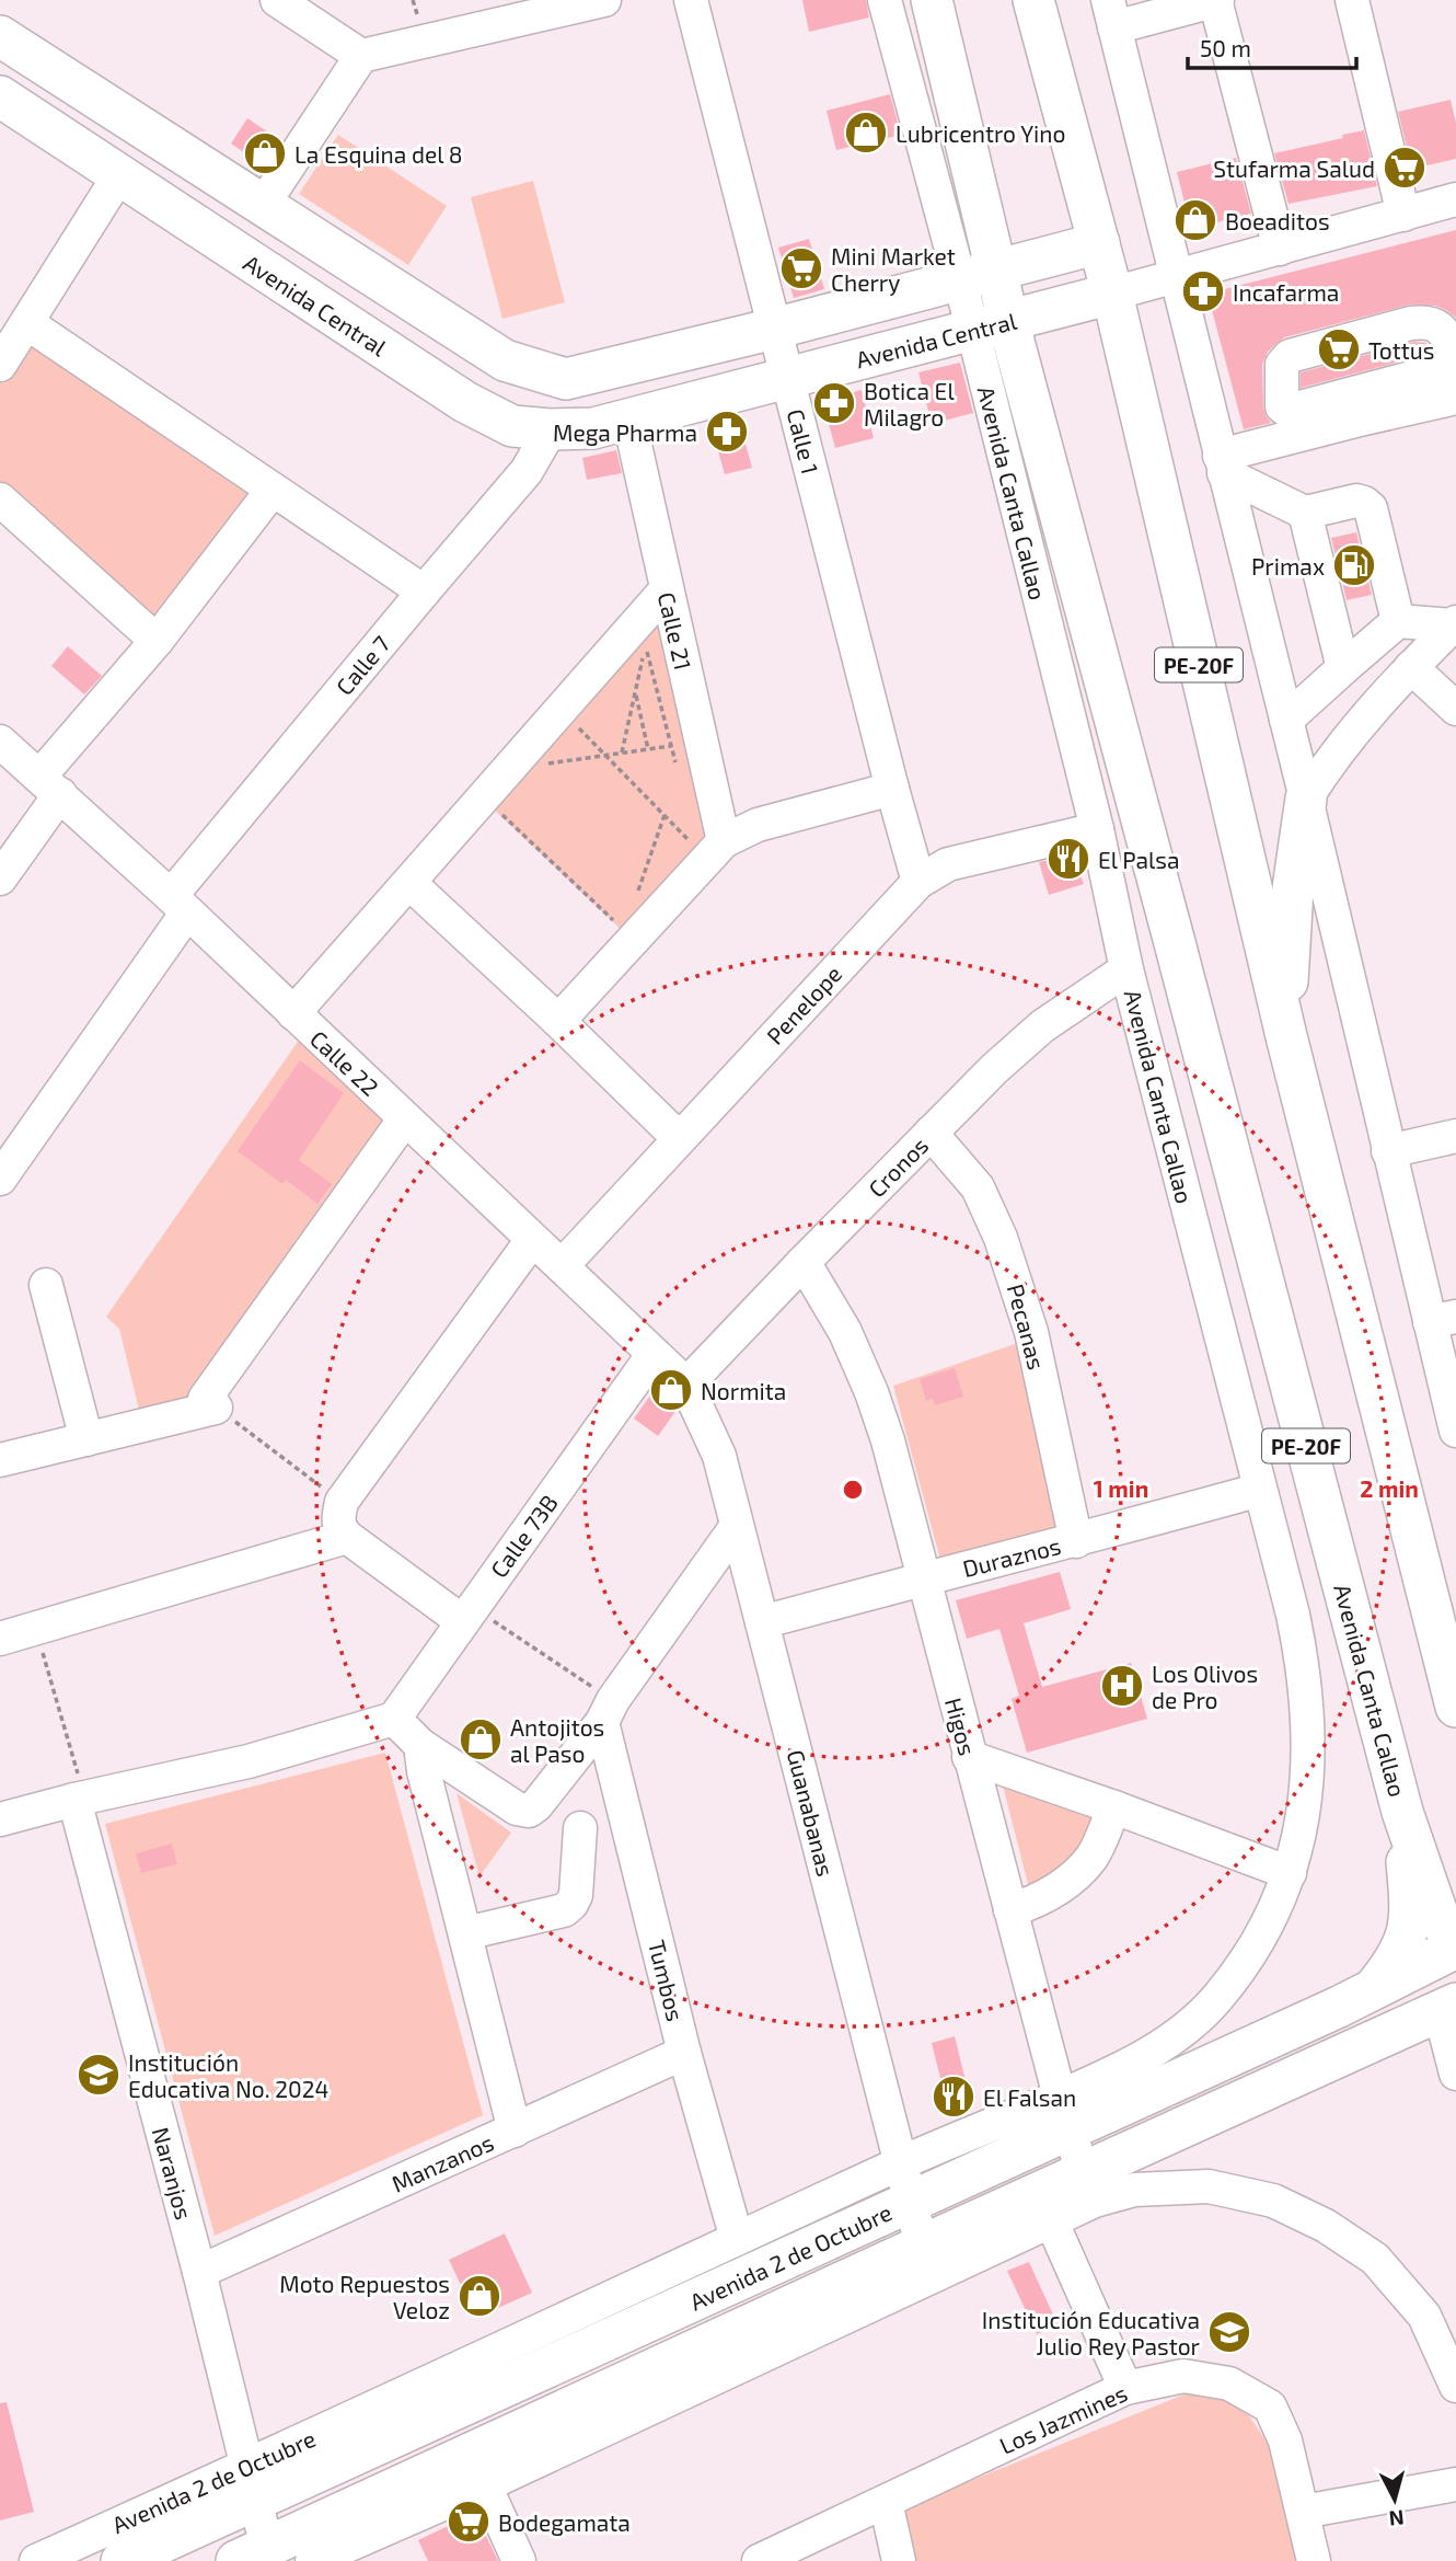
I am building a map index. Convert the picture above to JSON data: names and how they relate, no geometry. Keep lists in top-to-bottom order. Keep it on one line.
{"streets":{"main road":["Avenida Central","Avenida Canta Callao","PE-20F","Avenida 2 de Octubre"],"street":["Calle 1","Calle 21","Calle 7","Penelope","Calle 22","Cronos","Pecanas","Calle 73B","Duraznos","Higos","Guanabanas","Tumbos","Manzanos","Naranjos","Los Jazmines"]},"crossings":[["Avenida Central","Calle 1"],["Avenida Central","Avenida Canta Callao"],["Avenida Central","Calle 21"],["Avenida Central","Calle 7"],["Avenida Central","PE-20F"],["Calle 1","Penelope"],["Avenida Canta Callao","Penelope"],["Avenida Canta Callao","Cronos"],["Avenida Canta Callao","Duraznos"],["Avenida Canta Callao","Higos"],["Avenida Canta Callao","Avenida 2 de Octubre"],["Calle 7","Calle 22"],["Penelope","Calle 22"],["Calle 22","Cronos"],["Calle 22","Calle 73B"],["Calle 22","Guanabanas"],["Cronos","Pecanas"],["Cronos","Higos"],["Cronos","Guanabanas"],["Pecanas","Duraznos"],["Duraznos","Higos"],["Duraznos","Guanabanas"],["Higos","Avenida 2 de Octubre"],["Guanabanas","Avenida 2 de Octubre"],["Tumbos","Manzanos"],["Tumbos","Avenida 2 de Octubre"],["Manzanos","Naranjos"],["Naranjos","Avenida 2 de Octubre"]],"places":{"shop":["Lubricentro Yino","La Esquina del 8","Boeaditos","Normita","Antojitos al Paso","Moto Repuestos Veloz"],"supermarket":["Stufarma Salud","Mini Market Cherry","Tottus","Bodegamata"],"pharmacy":["Incafarma","Botica El Milagro","Mega Pharma"],"fuel station":["Primax"],"restaurant":["El Palsa","El Falsan"],"hospital":["Los Olivos de Pro"],"school or university":["Institución Educativa No. 2024","Institución Educativa Julio Rey Pastor"]},"scale_bar":"50 m","north":"bottom","rings":["1 min","2 min"]}
